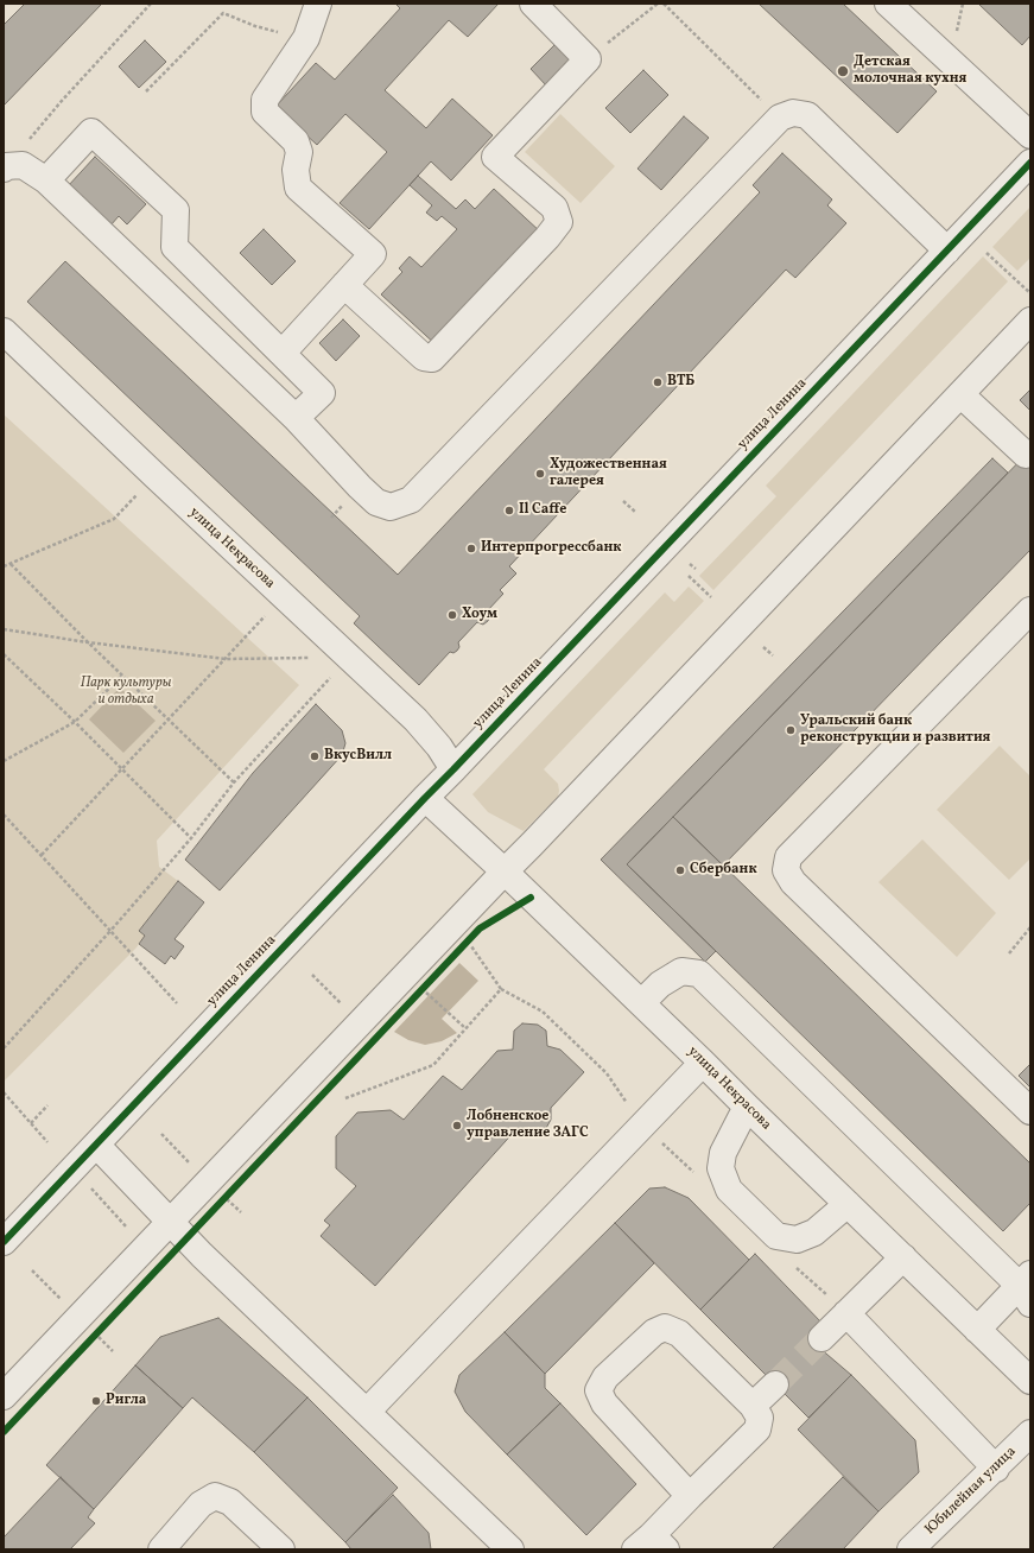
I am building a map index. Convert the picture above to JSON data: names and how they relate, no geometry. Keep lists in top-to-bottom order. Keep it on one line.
{"streets":{"street":["улица Ленина","улица Некрасова","Юбилейная улица"]},"crossings":[["улица Ленина","улица Некрасова"]],"parks":["Парк культуры и отдыха"],"places":["Детская молочная кухня","ВТБ","Художественная галерея","Il Caffe","Интерпрогрессбанк","Хоум","Уральский банк реконструкции и развития","ВкусВилл","Сбербанк","Лобненское управление ЗАГС","Ригла"]}
